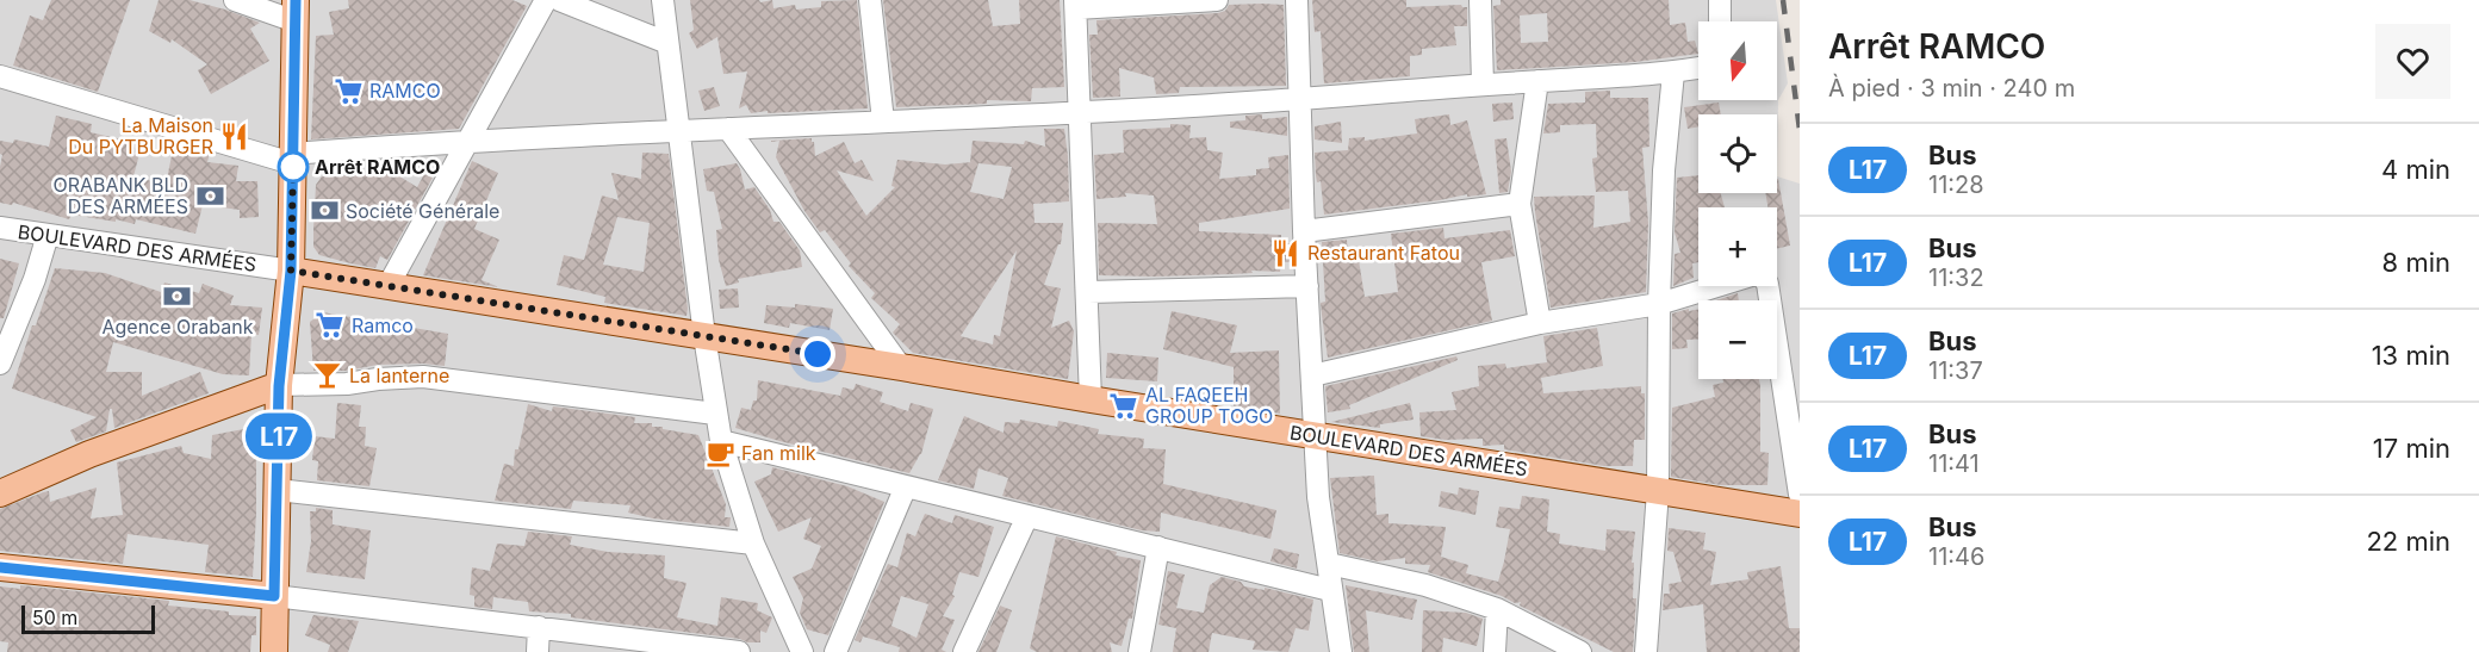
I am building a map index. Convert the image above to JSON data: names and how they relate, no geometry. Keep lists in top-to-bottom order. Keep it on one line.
{"streets":{"main road":["BOULEVARD DES ARMÉES"]},"places":{"supermarket":["RAMCO","Ramco","AL FAQEEH GROUP TOGO"],"restaurant":["La Maison Du PYTBURGER","Restaurant Fatou"],"other":["Arrêt RAMCO"],"bank":["ORABANK BLD DES ARMÉES","Société Générale","Agence Orabank"],"bar":["La lanterne"],"cafe":["Fan milk"]},"lines":["bus line L17"],"scale_bar":"50 m","north":"bottom","page":{"on_map":"L17","heading":["Arrêt RAMCO","À pied · 3 min · 240 m"],"map_buttons":["+","−"],"list":[{"mark":"L17","name":"Bus","note":"11:28","value":"4 min"},{"mark":"L17","name":"Bus","note":"11:32","value":"8 min"},{"mark":"L17","name":"Bus","note":"11:37","value":"13 min"},{"mark":"L17","name":"Bus","note":"11:41","value":"17 min"},{"mark":"L17","name":"Bus","note":"11:46","value":"22 min"}],"scale":"50 m"}}
